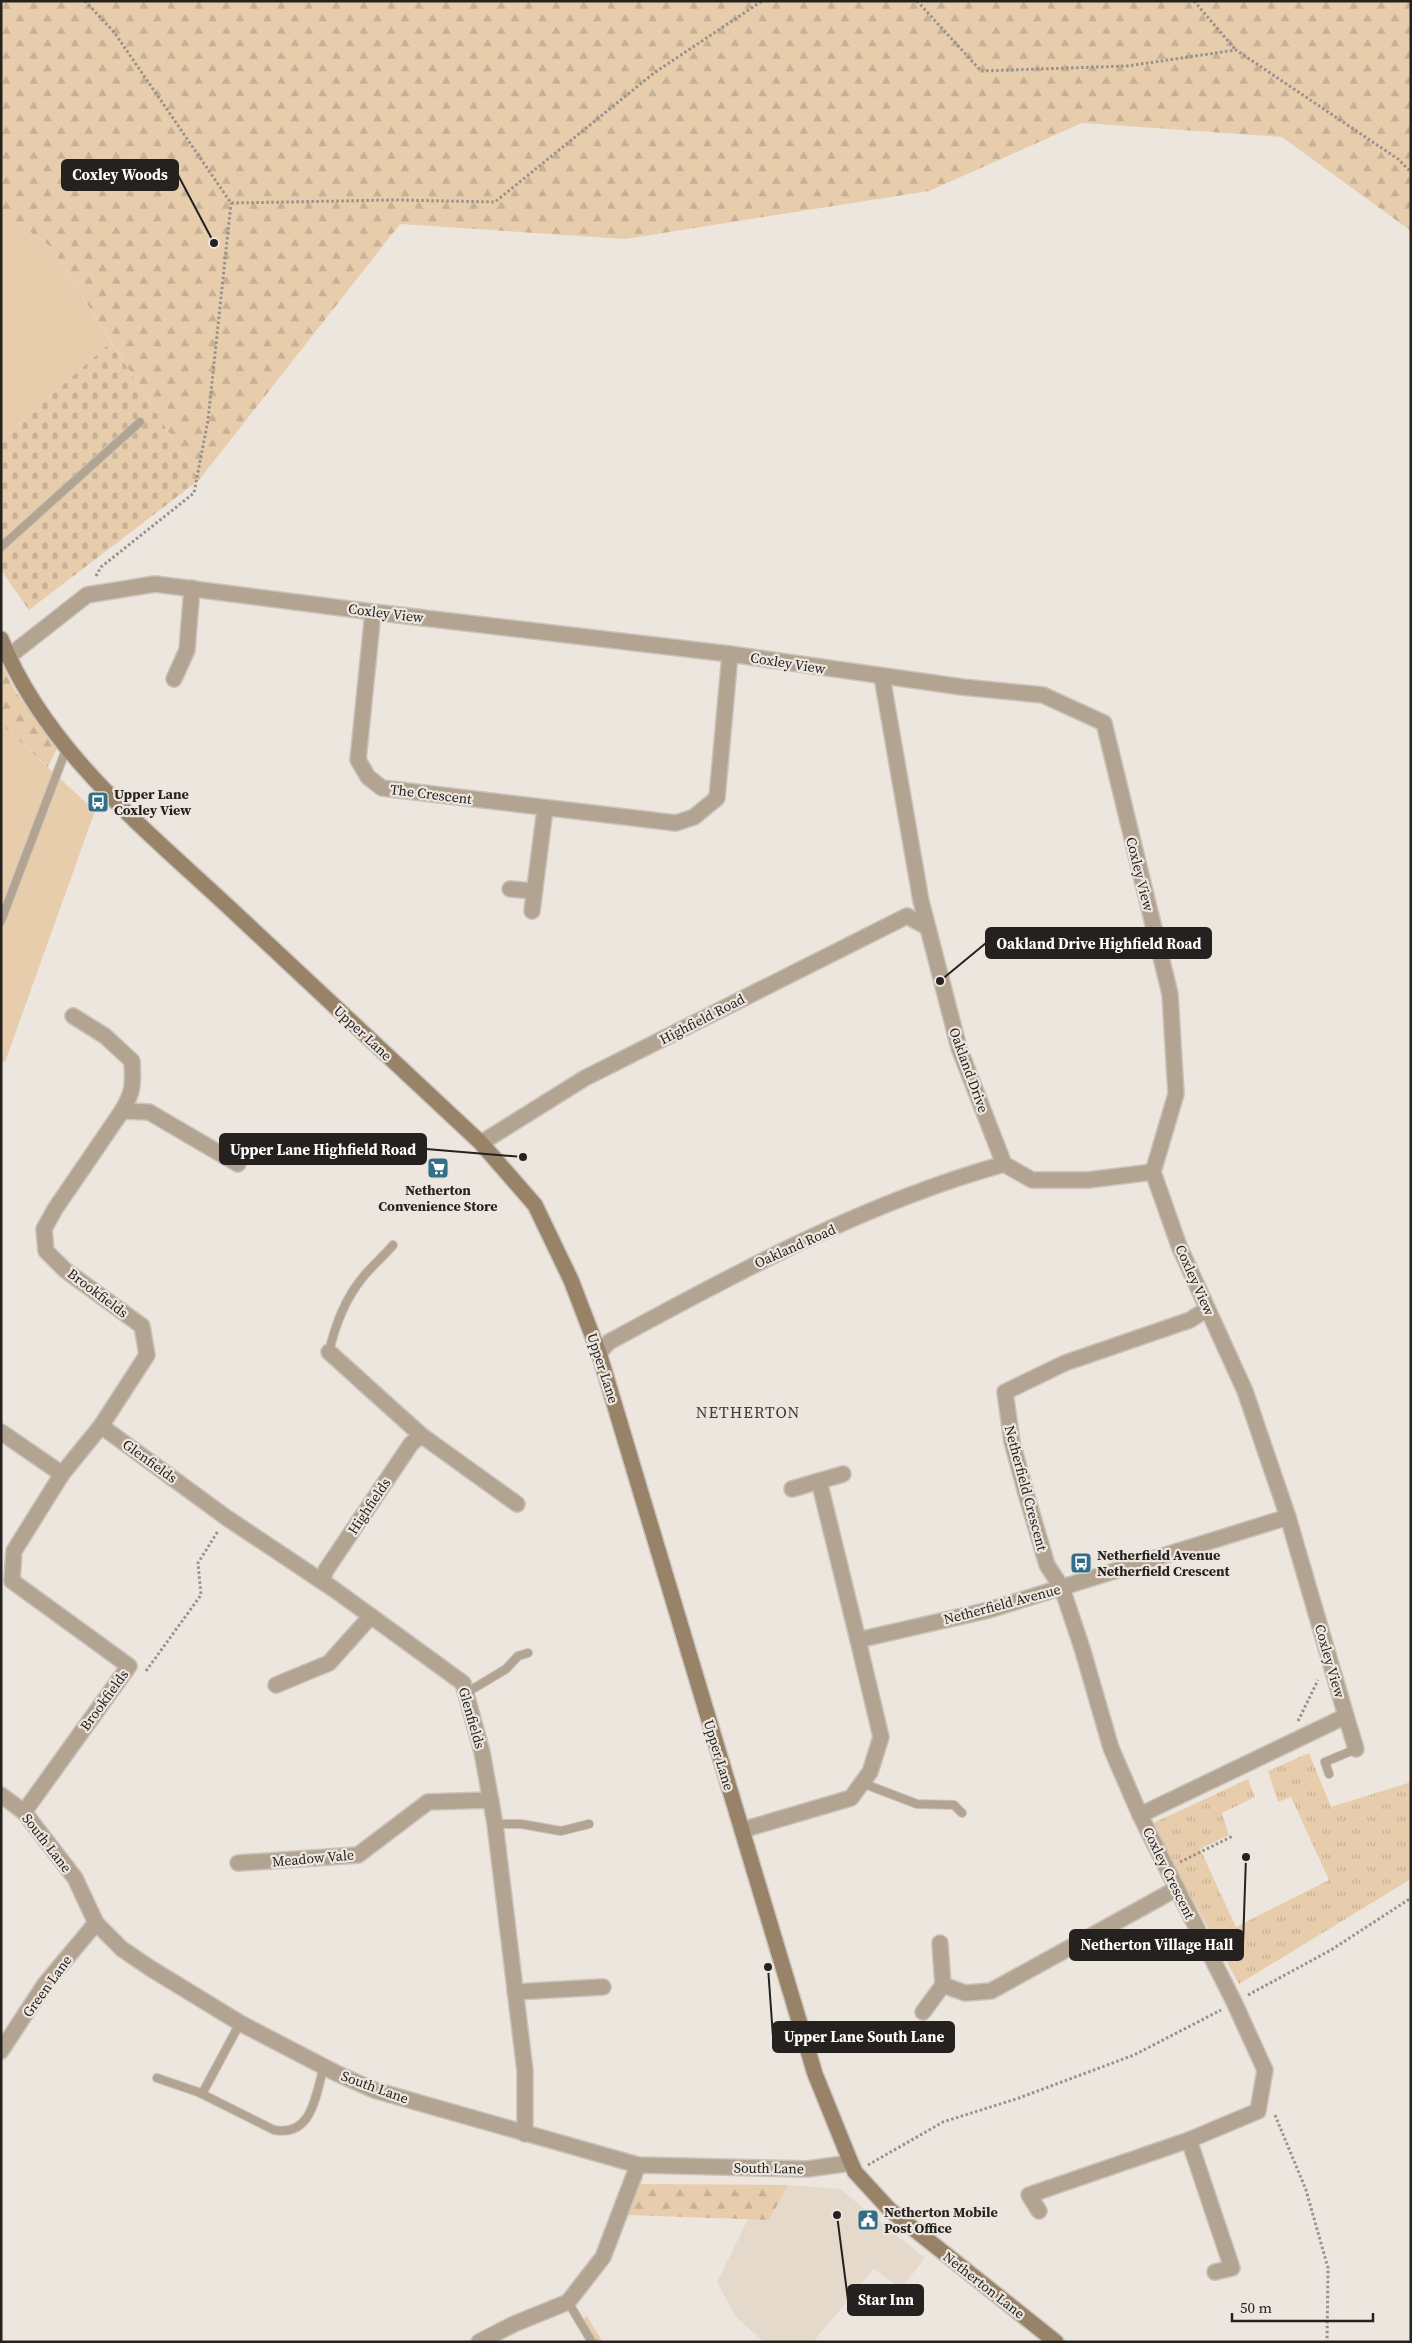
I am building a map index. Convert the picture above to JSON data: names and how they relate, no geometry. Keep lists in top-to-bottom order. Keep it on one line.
{"streets":{"main road":["Upper Lane","Netherton Lane"],"street":["Coxley View","The Crescent","Highfield Road","Oakland Drive","Oakland Road","Brookfields","Glenfields","Netherfield Crescent","Highfields","Netherfield Avenue","South Lane","Meadow Vale","Coxley Crescent","Green Lane"]},"crossings":[["Coxley View","The Crescent"],["Coxley View","Upper Lane"],["Coxley View","Oakland Drive"],["Coxley View","Netherfield Crescent"],["Coxley View","Netherfield Avenue"],["Coxley View","Coxley Crescent"],["Highfield Road","Upper Lane"],["Highfield Road","Oakland Drive"],["Upper Lane","Oakland Road"],["Upper Lane","South Lane"],["Upper Lane","Netherton Lane"],["Oakland Drive","Oakland Road"],["Brookfields","Glenfields"],["Brookfields","South Lane"],["Glenfields","Highfields"],["Glenfields","South Lane"],["Glenfields","Meadow Vale"],["Netherfield Crescent","Netherfield Avenue"],["Netherfield Crescent","Coxley Crescent"],["Netherfield Avenue","Coxley Crescent"],["South Lane","Green Lane"],["South Lane","Netherton Lane"]],"districts":["NETHERTON"],"places":{"other":["Coxley Woods","Oakland Drive Highfield Road","Upper Lane Highfield Road","Netherton Village Hall","Upper Lane South Lane","Star Inn"],"bus stop":["Upper Lane Coxley View","Netherfield Avenue Netherfield Crescent"],"supermarket":["Netherton Convenience Store"],"public building":["Netherton Mobile Post Office"]},"scale_bar":"50 m"}
